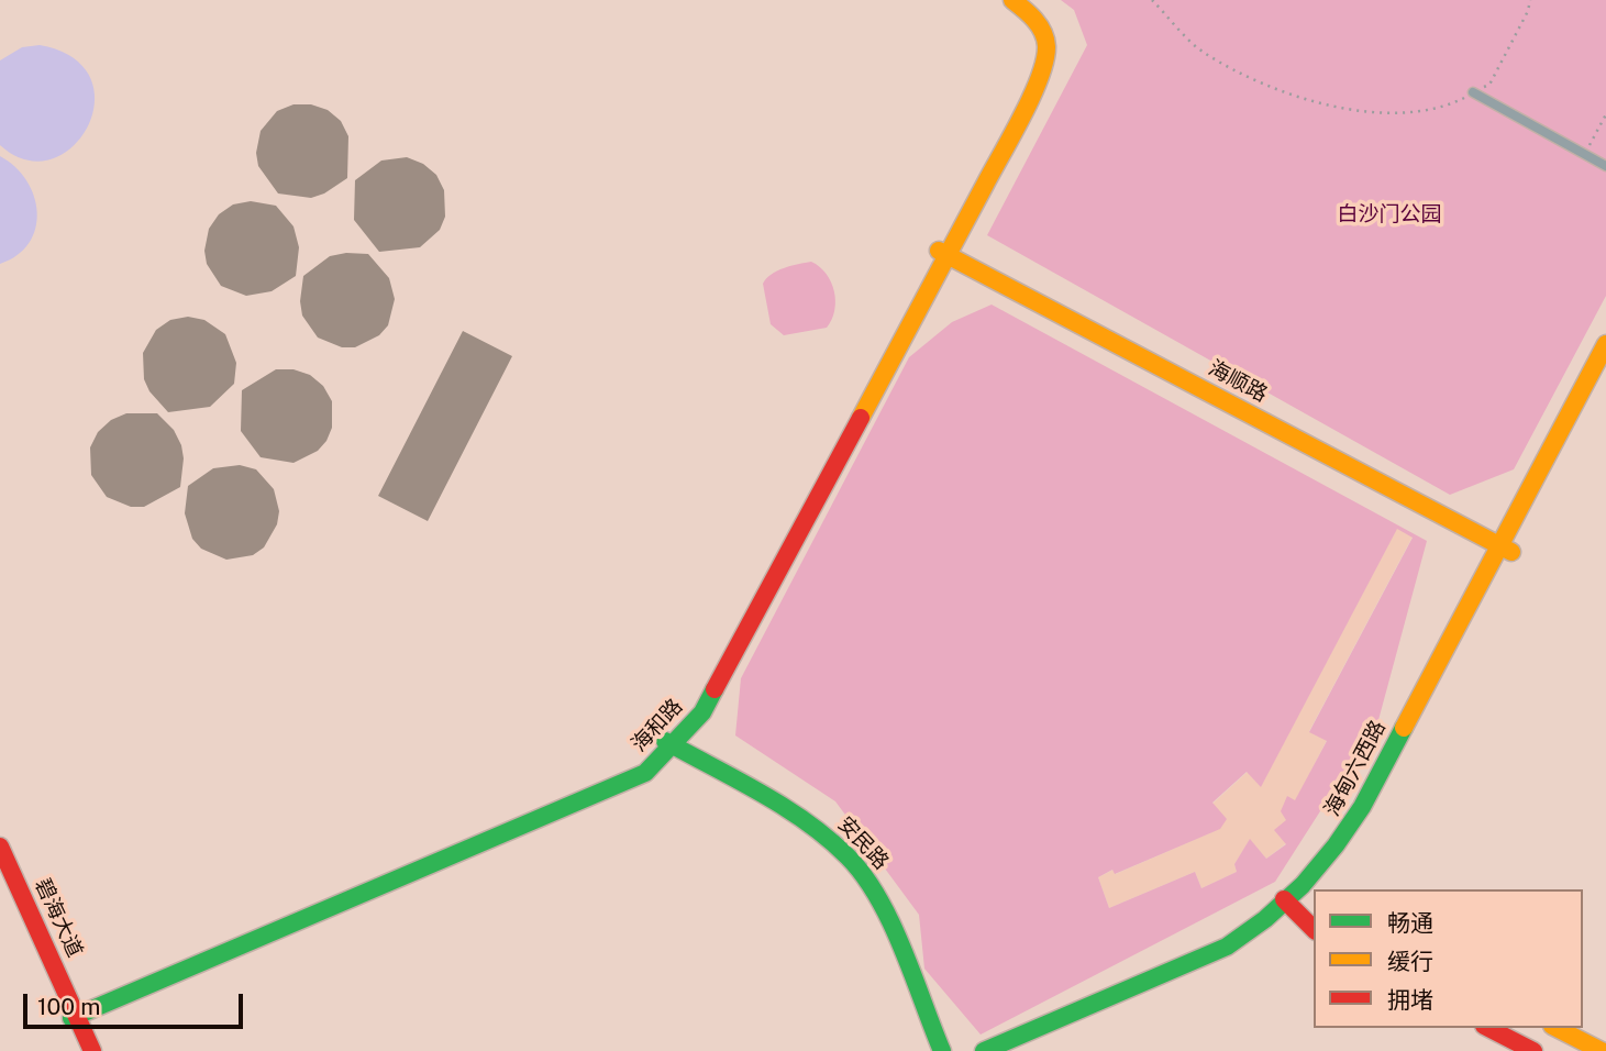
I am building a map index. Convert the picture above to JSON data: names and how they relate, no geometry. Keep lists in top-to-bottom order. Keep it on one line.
{"streets":{"street":["海顺路","海和路","海甸六西路","安民路","碧海大道"]},"crossings":[["海顺路","海和路"],["海顺路","海甸六西路"],["海和路","安民路"],["海和路","碧海大道"]],"parks":["白沙门公园"],"legend":["畅通","缓行","拥堵"],"scale_bar":"100 m"}
